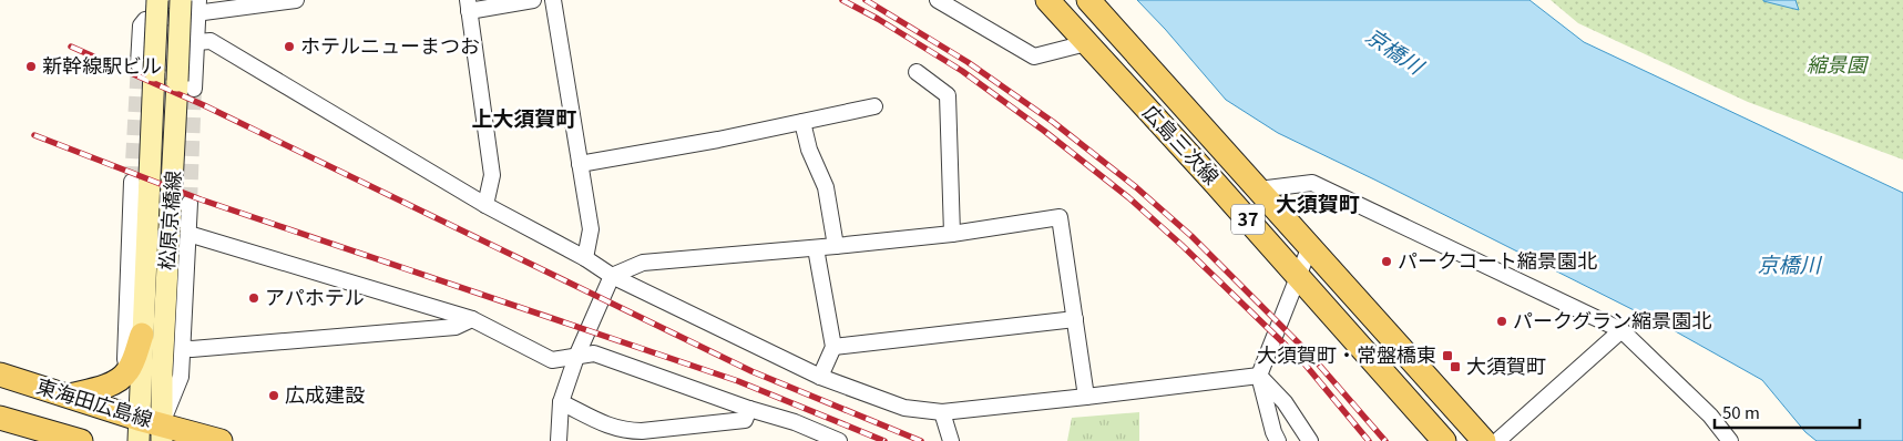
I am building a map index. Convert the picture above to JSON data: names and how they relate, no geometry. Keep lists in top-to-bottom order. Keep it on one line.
{"streets":{"main road":["広島三次線","37","東海田広島線"],"street":["松原京橋線"]},"crossings":[["松原京橋線","東海田広島線"]],"districts":["上大須賀町","大須賀町"],"water":["京橋川"],"parks":["縮景園"],"places":{"other":["ホテルニューまつお","新幹線駅ビル","パークコート縮景園北","アパホテル","パークグラン縮景園北","広成建設"],"transit":["大須賀町・常盤橋東","大須賀町"]},"scale_bar":"50 m"}
